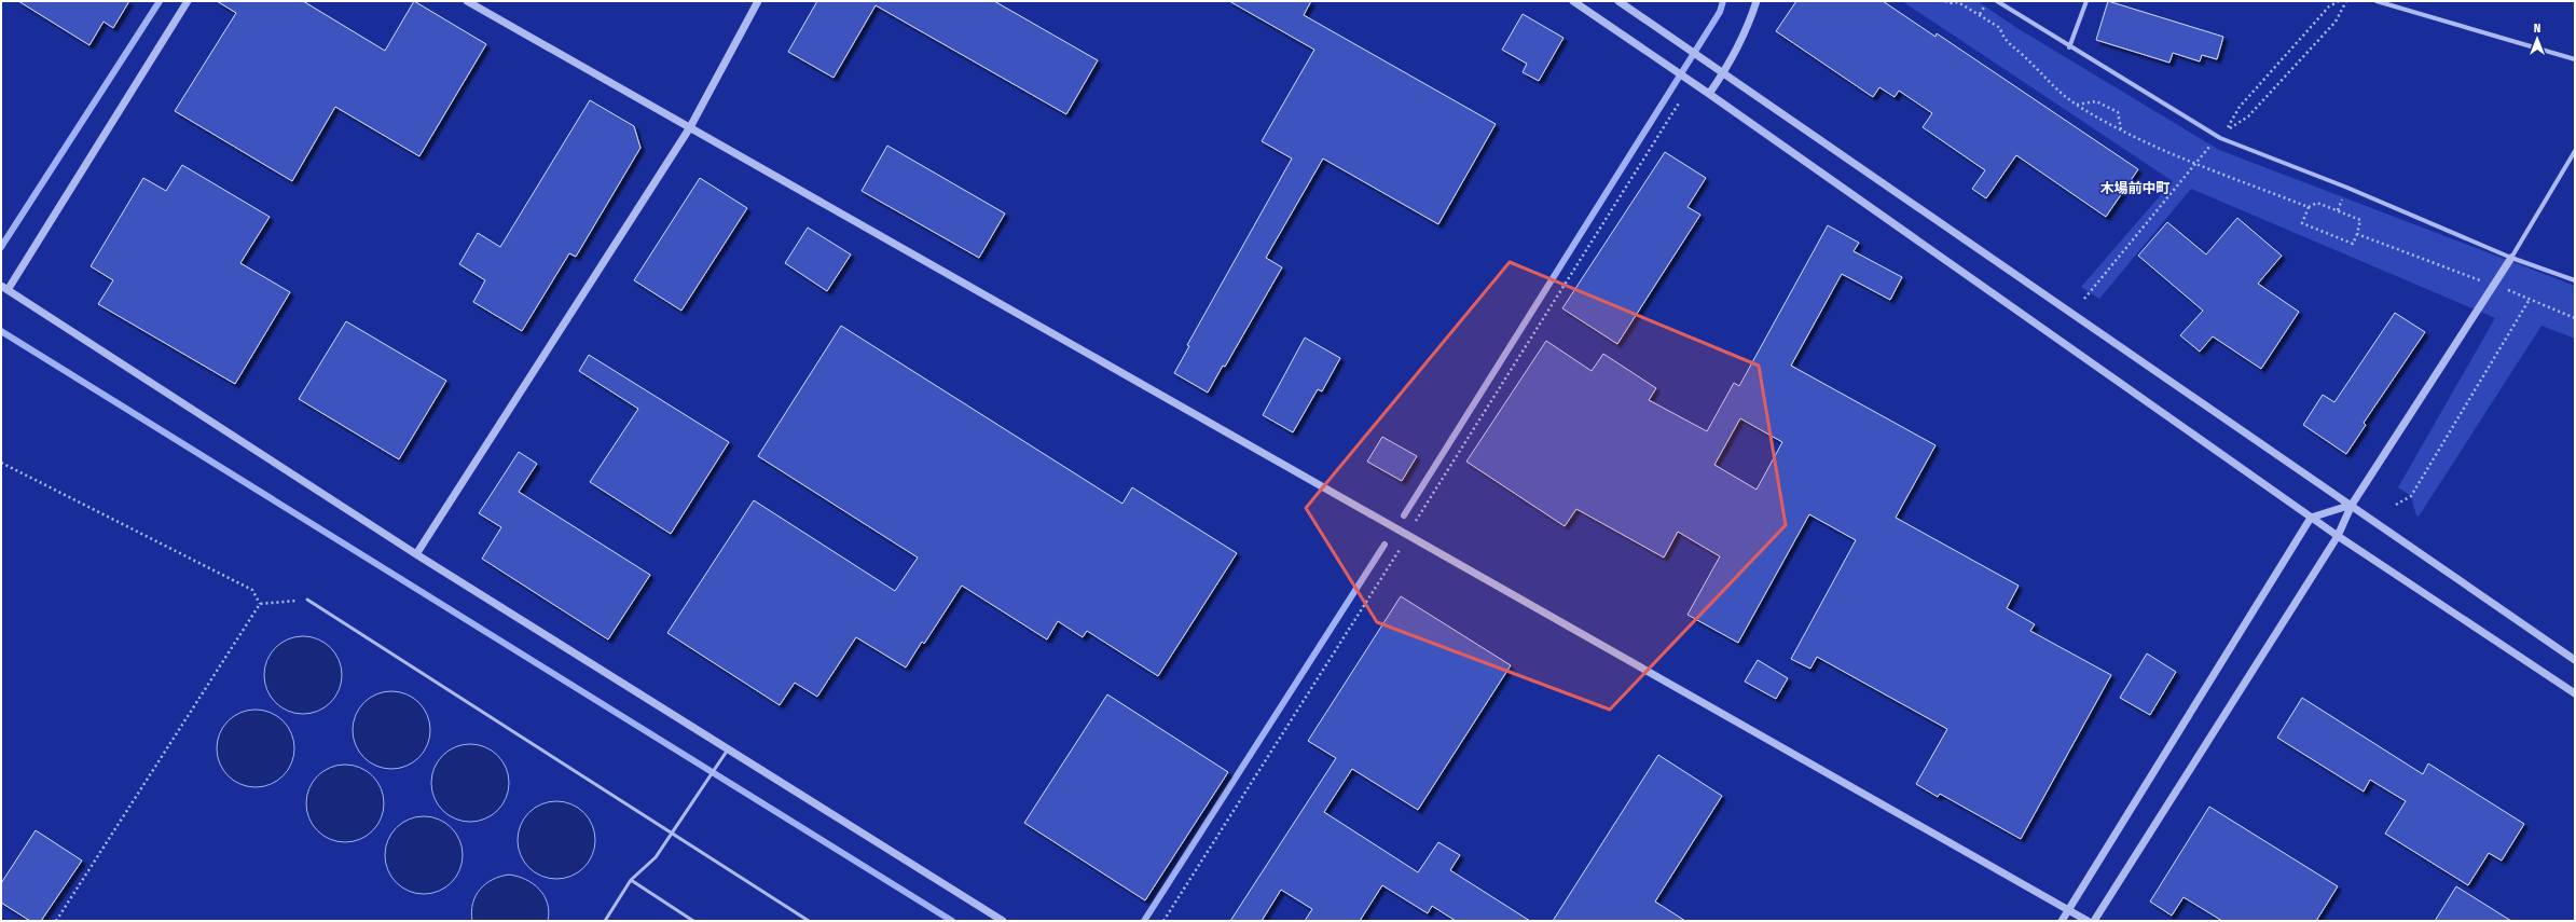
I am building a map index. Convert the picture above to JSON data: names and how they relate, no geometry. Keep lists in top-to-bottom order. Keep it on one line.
{"districts":["木場前中町"],"north":"top"}
